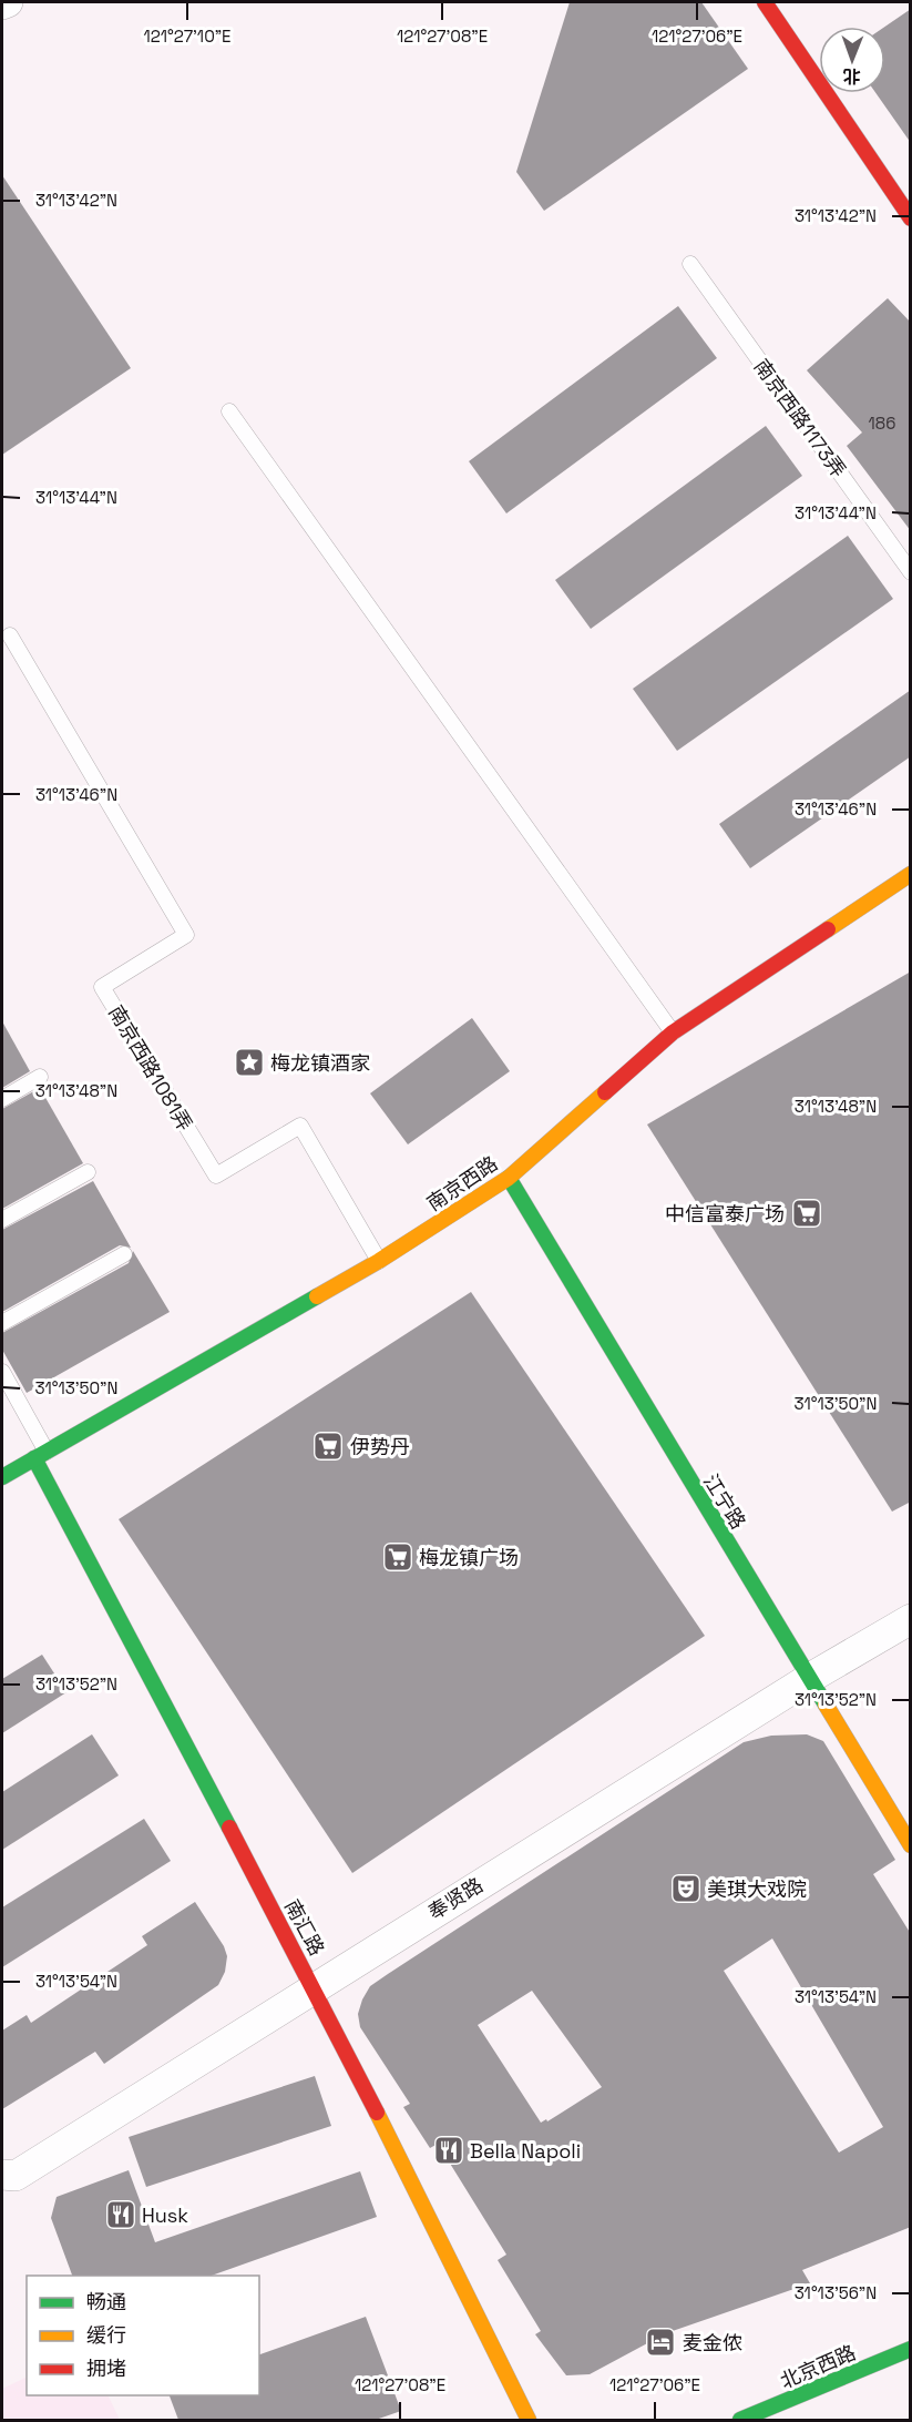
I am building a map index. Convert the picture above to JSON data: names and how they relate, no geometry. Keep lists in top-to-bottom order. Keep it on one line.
{"streets":{"main road":["南京西路","江宁路","南汇路","北京西路"],"street":["奉贤路"],"lane":["南京西路1173弄","南京西路1081弄"]},"crossings":[["南京西路1081弄","南京西路"],["南京西路","江宁路"],["南京西路","南汇路"],["江宁路","奉贤路"],["奉贤路","南汇路"]],"places":{"place":["梅龙镇酒家"],"supermarket":["中信富泰广场","伊势丹","梅龙镇广场"],"theatre":["美琪大戏院"],"restaurant":["Bella Napoli","Husk"],"hotel":["麦金侬"]},"house_numbers":["186"],"legend":["畅通","缓行","拥堵"],"north":"bottom","coordinates":["121°27'10\"E","121°27'08\"E","121°27'06\"E","31°13'42\"N","31°13'44\"N","31°13'46\"N","31°13'48\"N","31°13'50\"N","31°13'52\"N","31°13'54\"N","31°13'56\"N"]}
